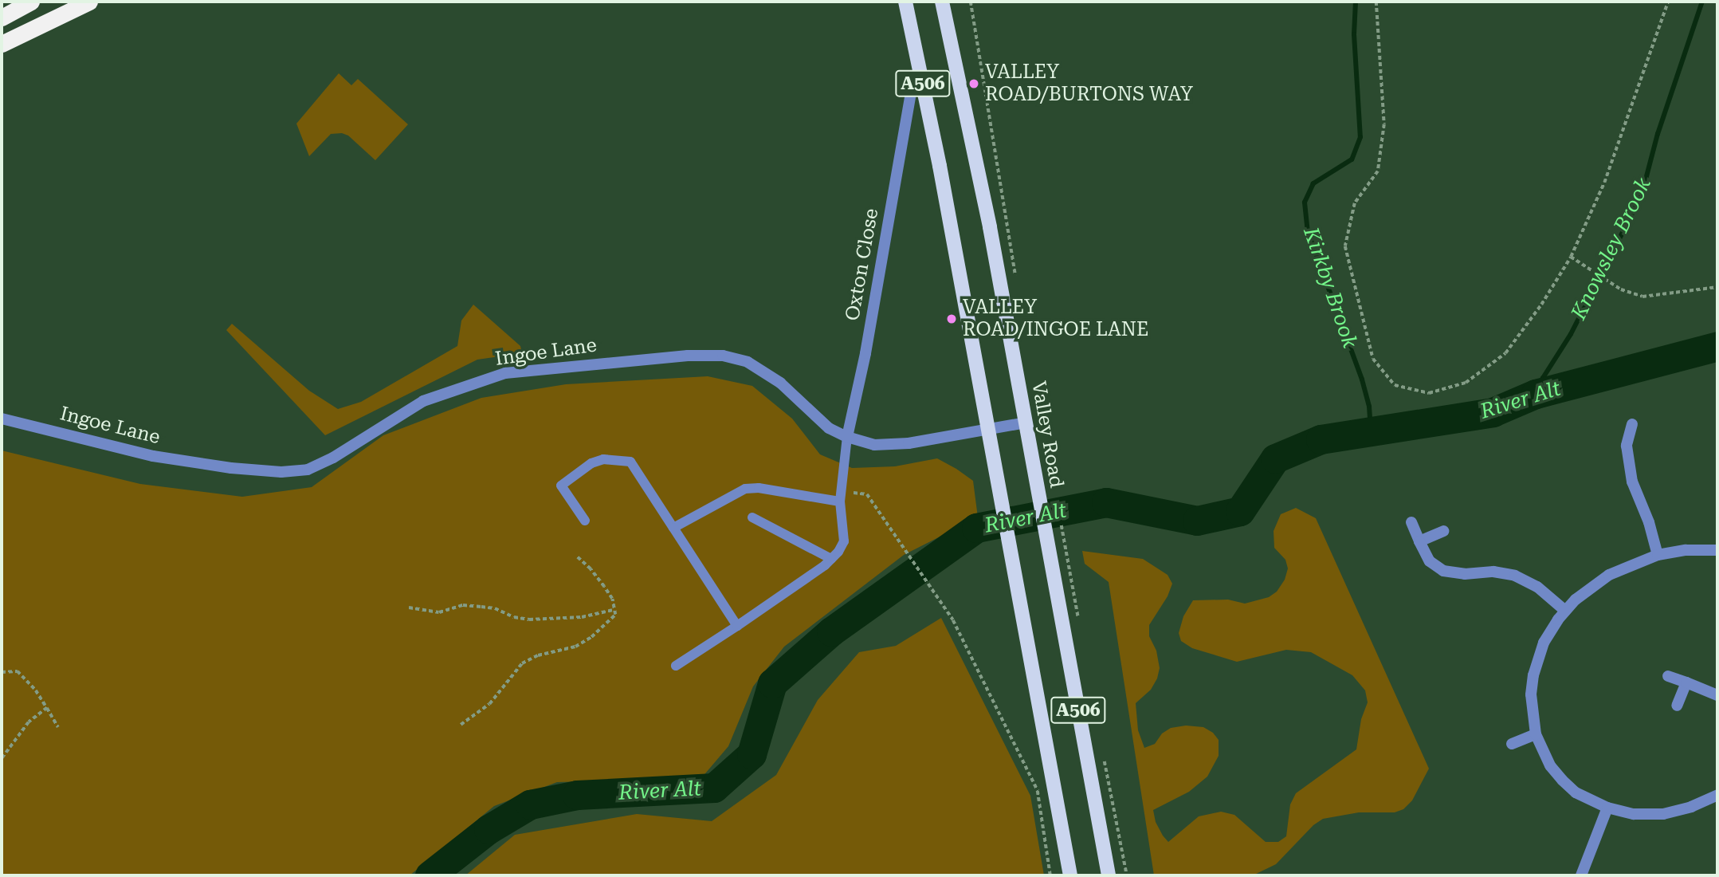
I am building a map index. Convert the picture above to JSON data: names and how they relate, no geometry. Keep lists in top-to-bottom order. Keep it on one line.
{"streets":{"main road":["A506","Valley Road"],"street":["Oxton Close","Ingoe Lane"]},"crossings":[["A506","Ingoe Lane"],["Oxton Close","Ingoe Lane"],["Ingoe Lane","Valley Road"]],"water":["Knowsley Brook","Kirkby Brook","River Alt"],"places":["VALLEY ROAD/BURTONS WAY","VALLEY ROAD/INGOE LANE"]}
